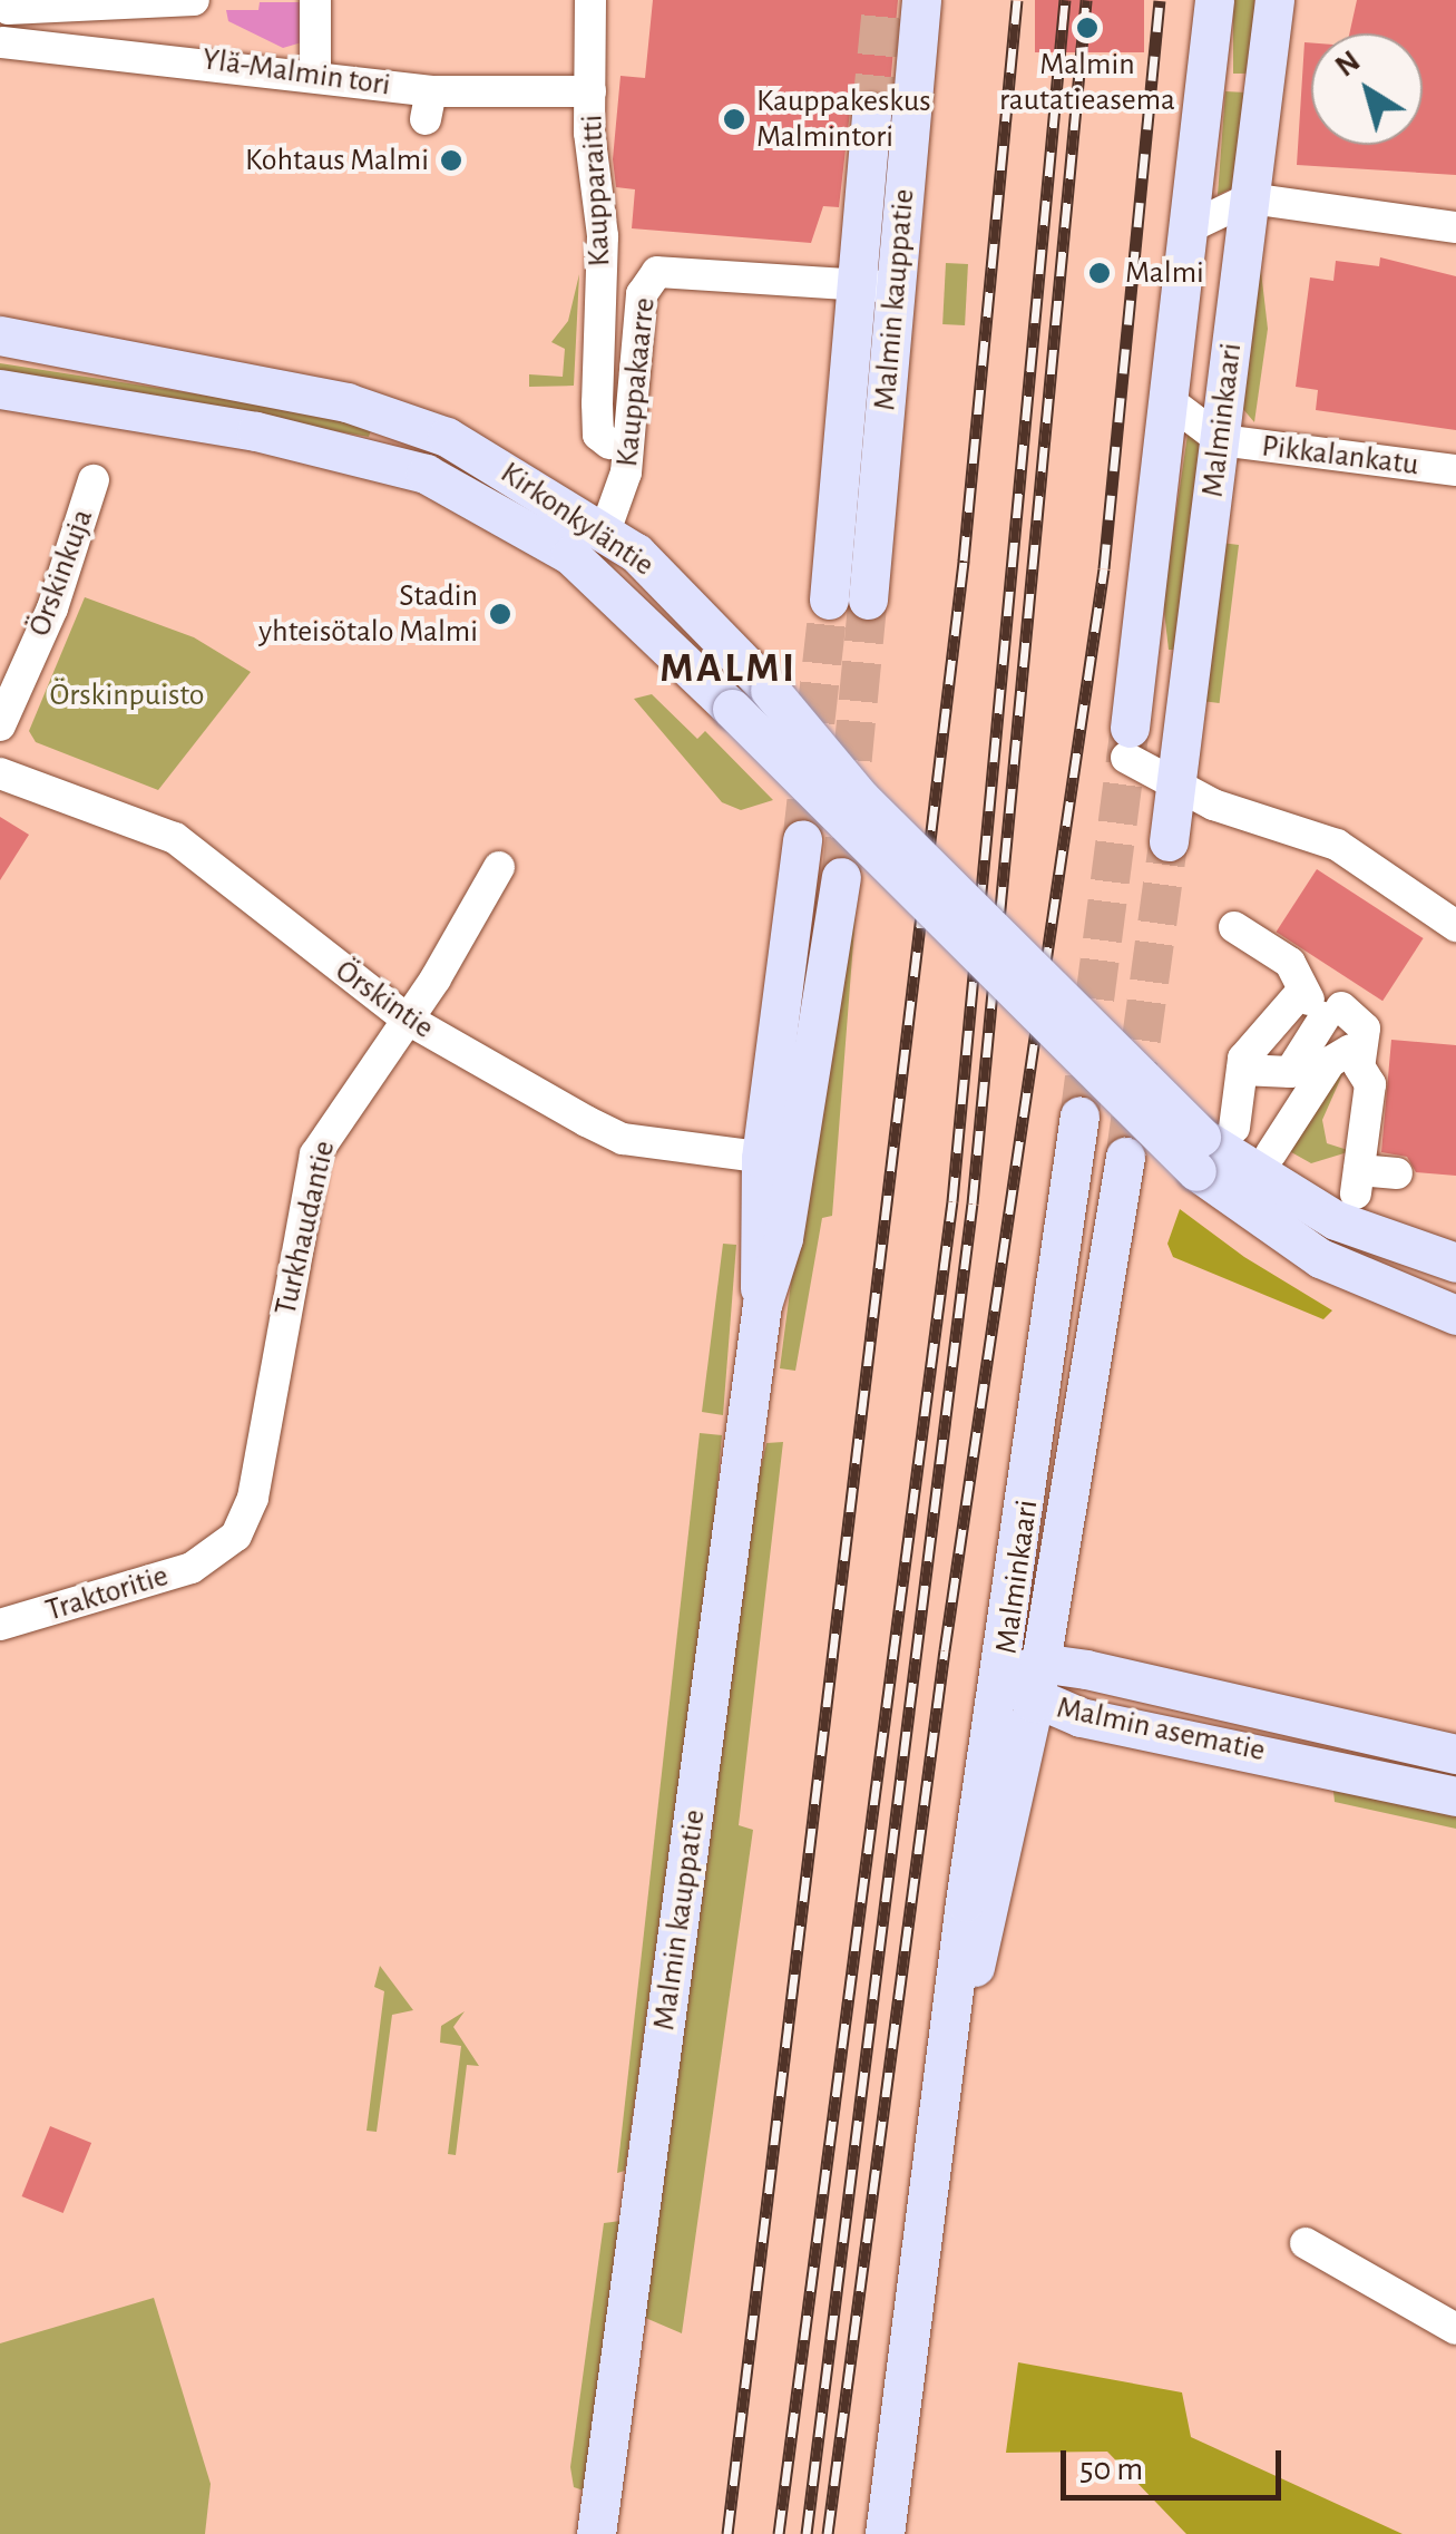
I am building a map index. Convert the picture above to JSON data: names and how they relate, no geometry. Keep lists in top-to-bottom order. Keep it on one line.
{"streets":{"main road":["Malmin kauppatie","Malminkaari","Kirkonkyläntie","Malmin asematie"],"street":["Ylä-Malmin tori","Kaupparaitti","Kauppakaarre","Pikkalankatu","Örskinkuja","Örskintie","Turkhaudantie","Traktoritie"]},"crossings":[["Ylä-Malmin tori","Kaupparaitti"],["Malmin kauppatie","Kauppakaarre"],["Malmin kauppatie","Örskintie"],["Kauppakaarre","Kirkonkyläntie"],["Malminkaari","Pikkalankatu"],["Malminkaari","Malmin asematie"],["Örskintie","Turkhaudantie"],["Turkhaudantie","Traktoritie"]],"districts":["MALMI"],"parks":["Örskinpuisto"],"places":["Malmin rautatieasema","Kauppakeskus Malmintori","Kohtaus Malmi","Malmi","Stadin yhteisötalo Malmi"],"scale_bar":"50 m","north":"top left"}
